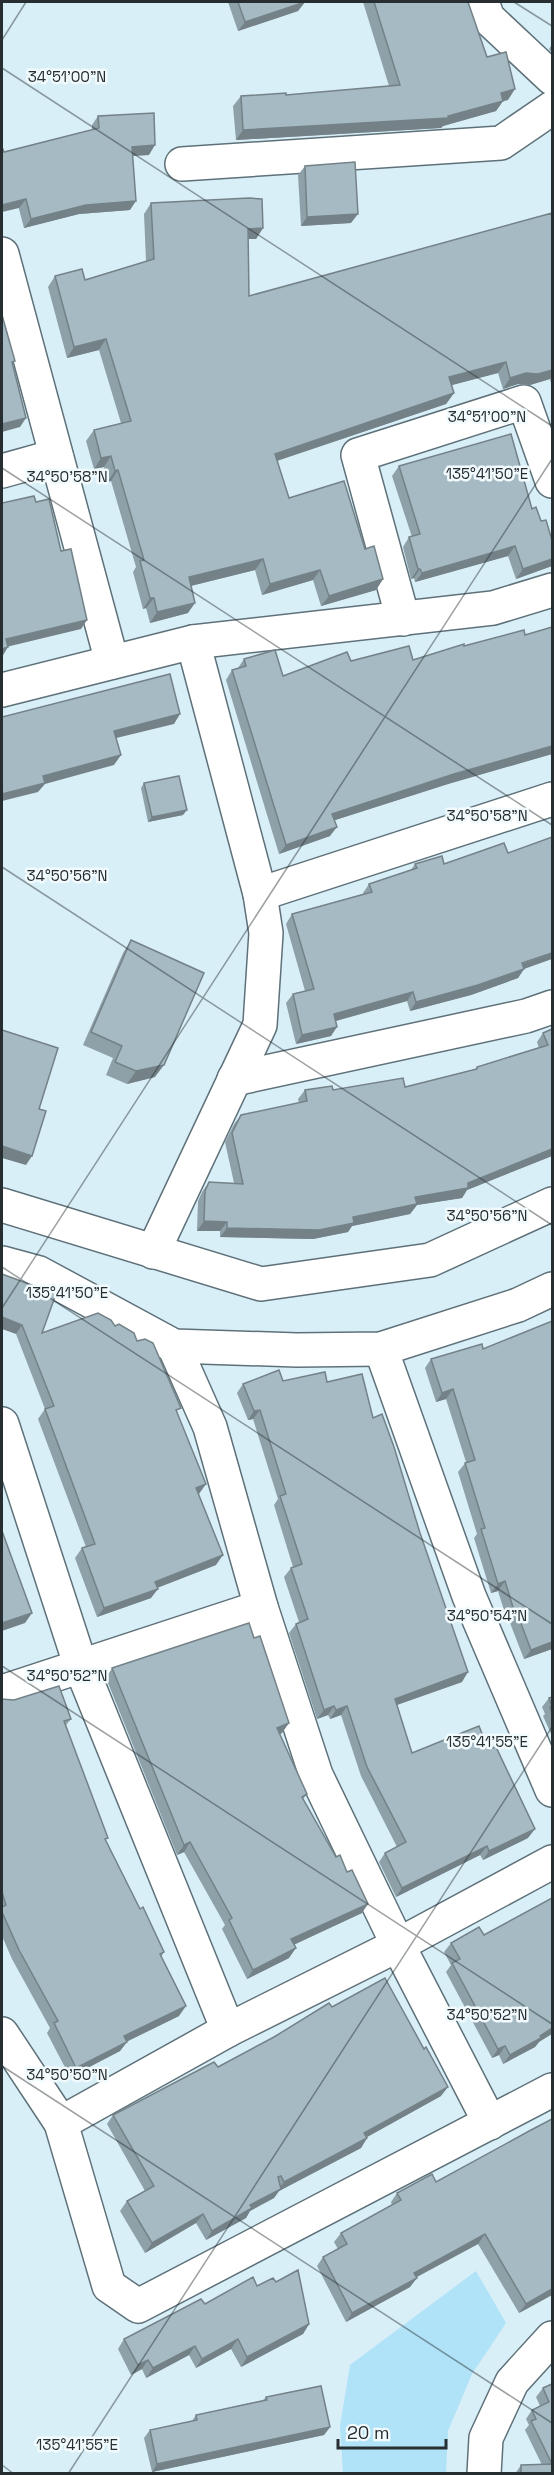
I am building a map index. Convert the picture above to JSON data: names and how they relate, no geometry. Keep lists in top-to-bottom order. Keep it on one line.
{"scale_bar":"20 m","coordinates":["34°51'00\"N","135°41'50\"E","34°50'58\"N","34°50'56\"N","34°50'54\"N","34°50'52\"N","135°41'55\"E","34°50'50\"N"]}
